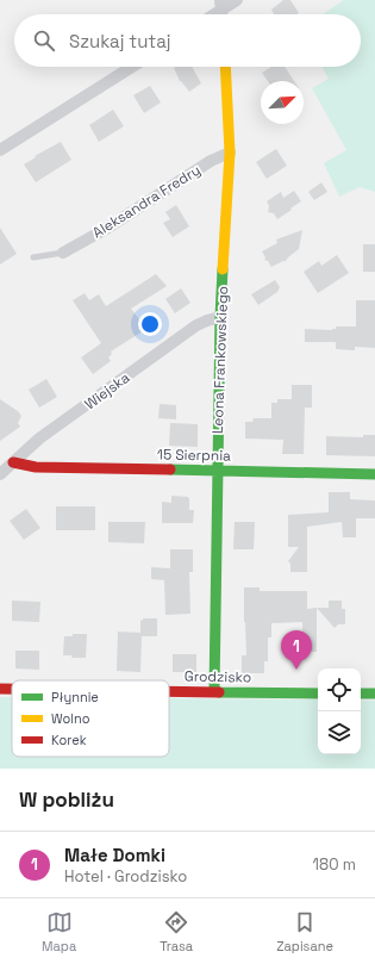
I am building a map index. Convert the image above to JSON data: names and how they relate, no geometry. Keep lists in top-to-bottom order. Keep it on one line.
{"streets":{"street":["Aleksandra Fredry","Leona Frankowskiego","Wiejska","15 Sierpnia","Grodzisko"]},"crossings":[["Aleksandra Fredry","Leona Frankowskiego"],["Leona Frankowskiego","Wiejska"],["Leona Frankowskiego","15 Sierpnia"],["Leona Frankowskiego","Grodzisko"],["Wiejska","15 Sierpnia"]],"legend":["Płynnie","Wolno","Korek"],"north":"top right","page":{"search":"Szukaj tutaj","pins":"1","heading":"W pobliżu","list":[{"mark":"1","name":"Małe Domki","note":"Hotel · Grodzisko","value":"180 m"}],"nav":["Mapa","Trasa","Zapisane"]}}
